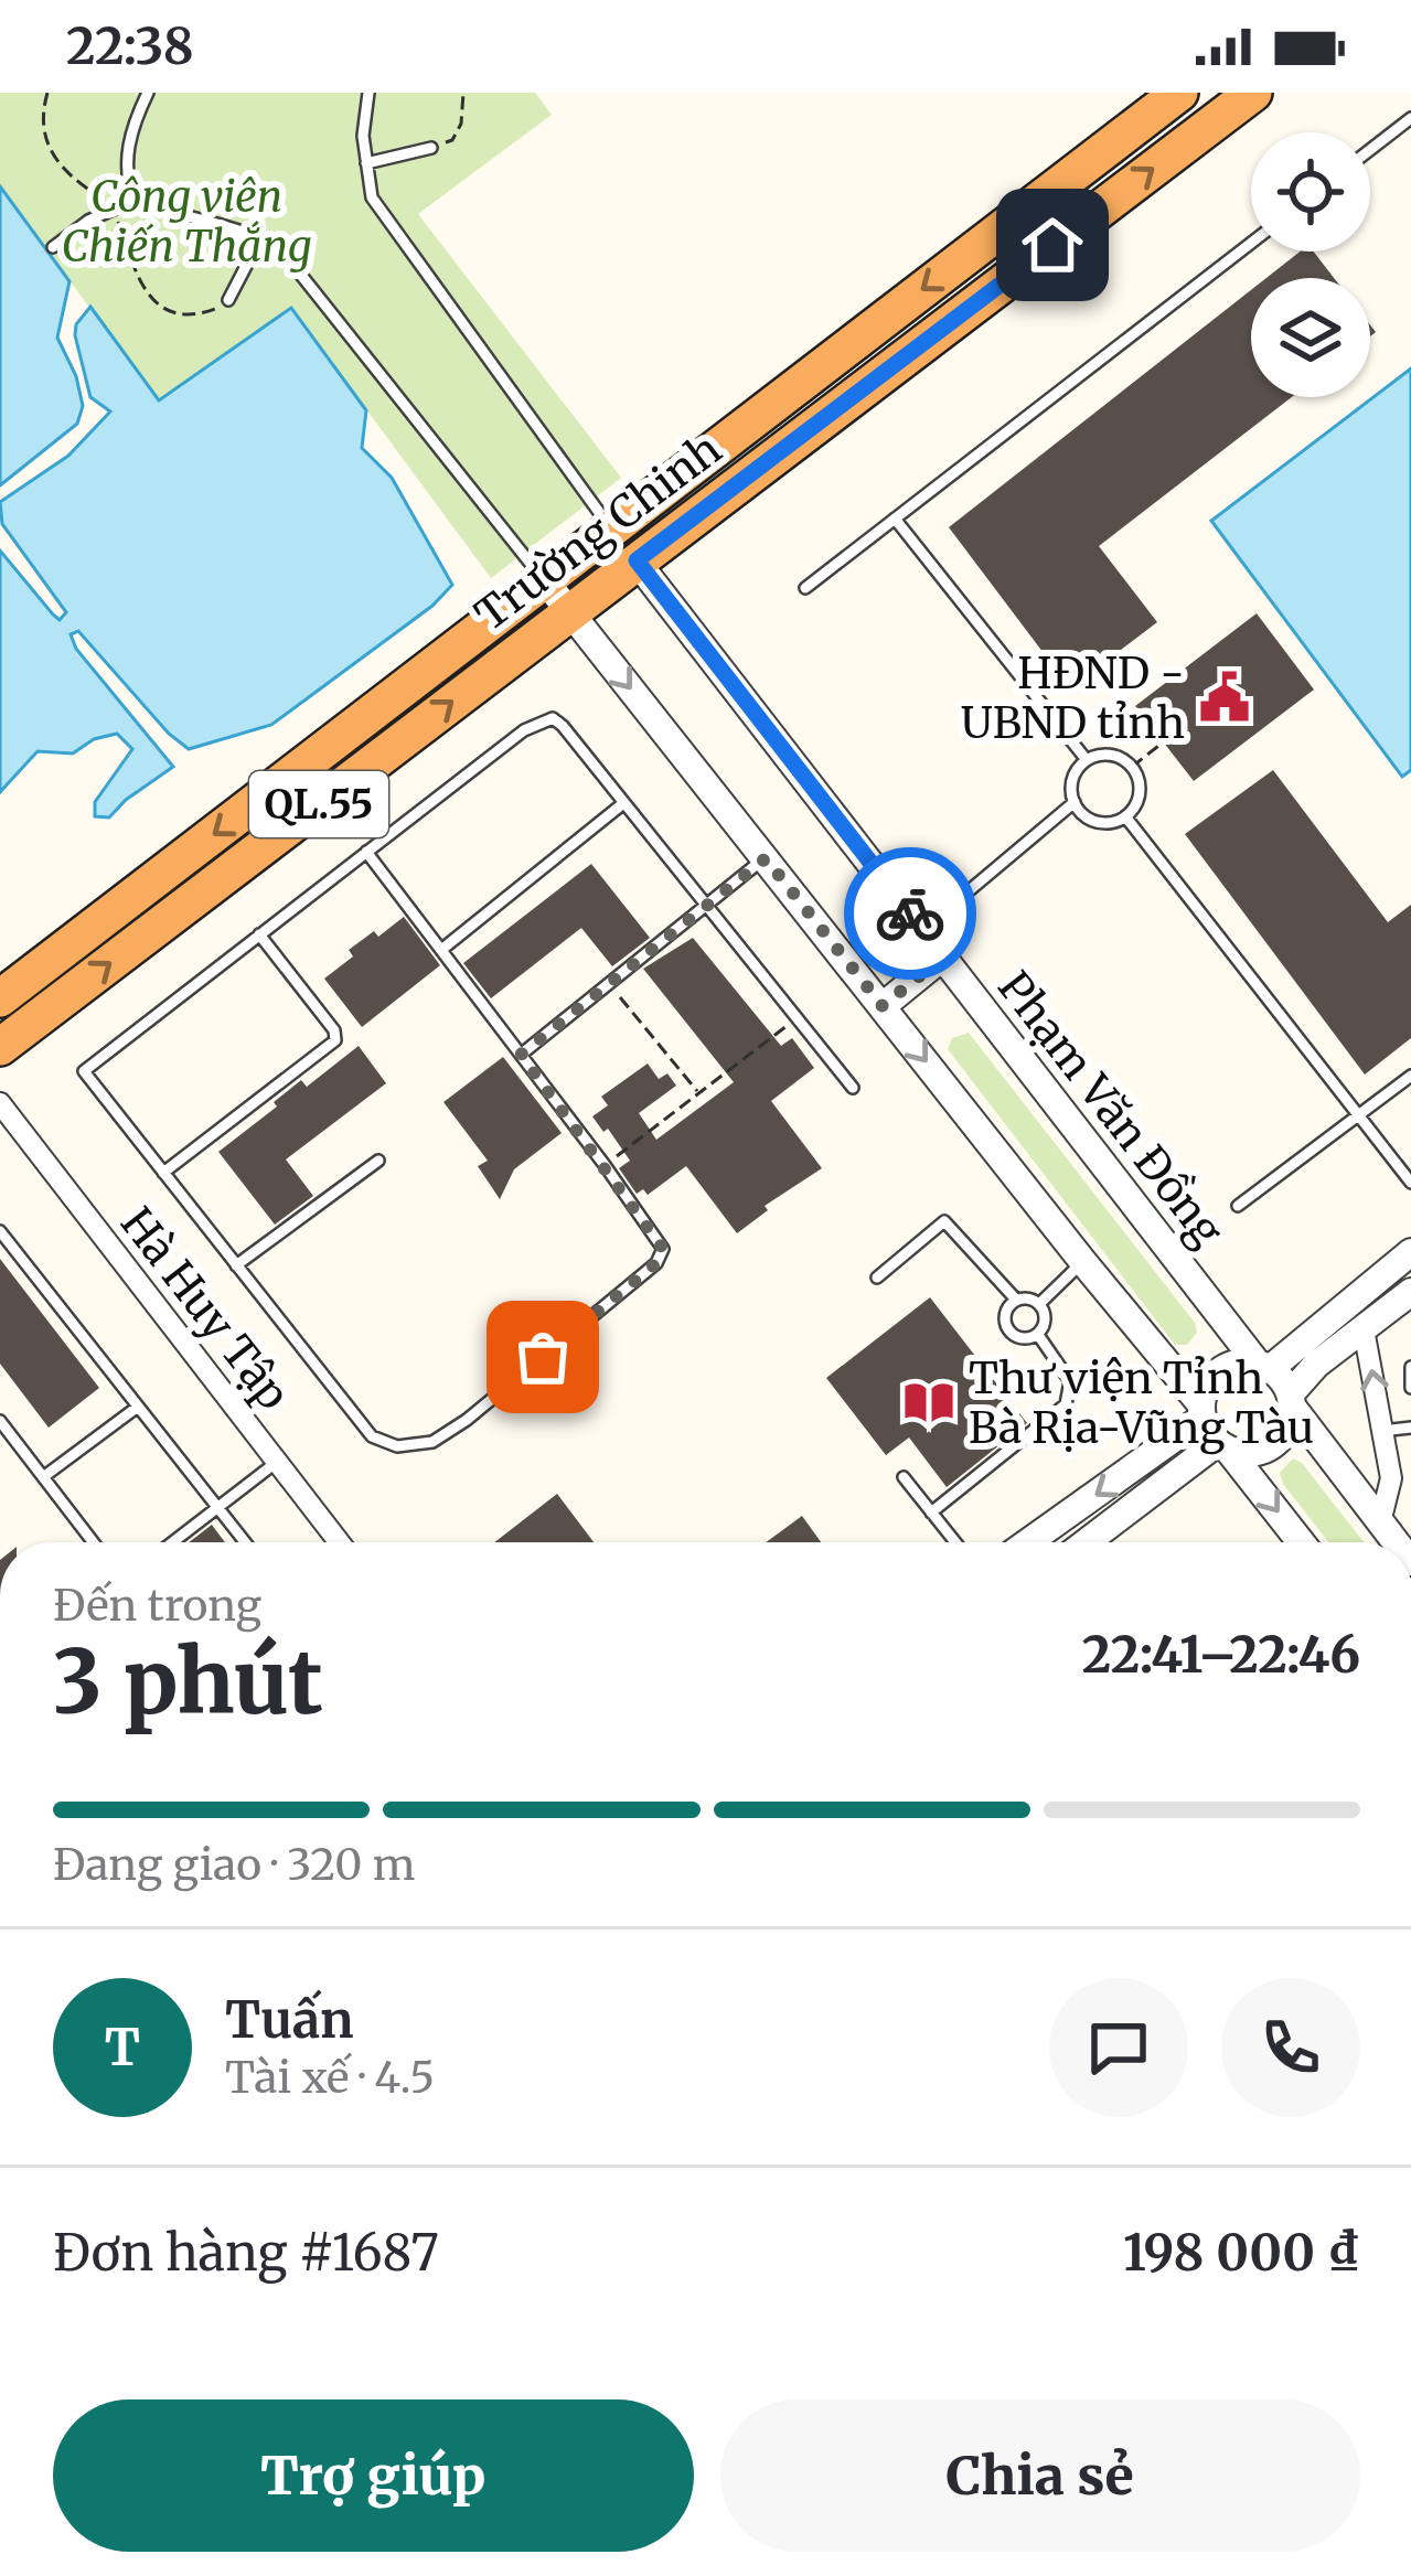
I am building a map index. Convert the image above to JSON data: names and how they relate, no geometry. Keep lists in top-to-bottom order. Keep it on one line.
{"streets":{"highway":["Trường Chinh","QL.55"],"street":["Phạm Văn Đồng","Hà Huy Tập"]},"crossings":[["Trường Chinh","Phạm Văn Đồng"]],"parks":["Công viên Chiến Thắng"],"places":{"public building":["HĐND - UBND tỉnh"],"library":["Thư viện Tỉnh Bà Rịa-Vũng Tàu"]},"page":{"status":"22:38","heading":["3 phút","Đến trong","22:41–22:46"],"panel":["Tuấn","Tài xế · 4.5","Đơn hàng #1687","198 000 ₫"],"bar":"Đang giao · 320 m","round":"T","buttons":["Trợ giúp","Chia sẻ"]}}
